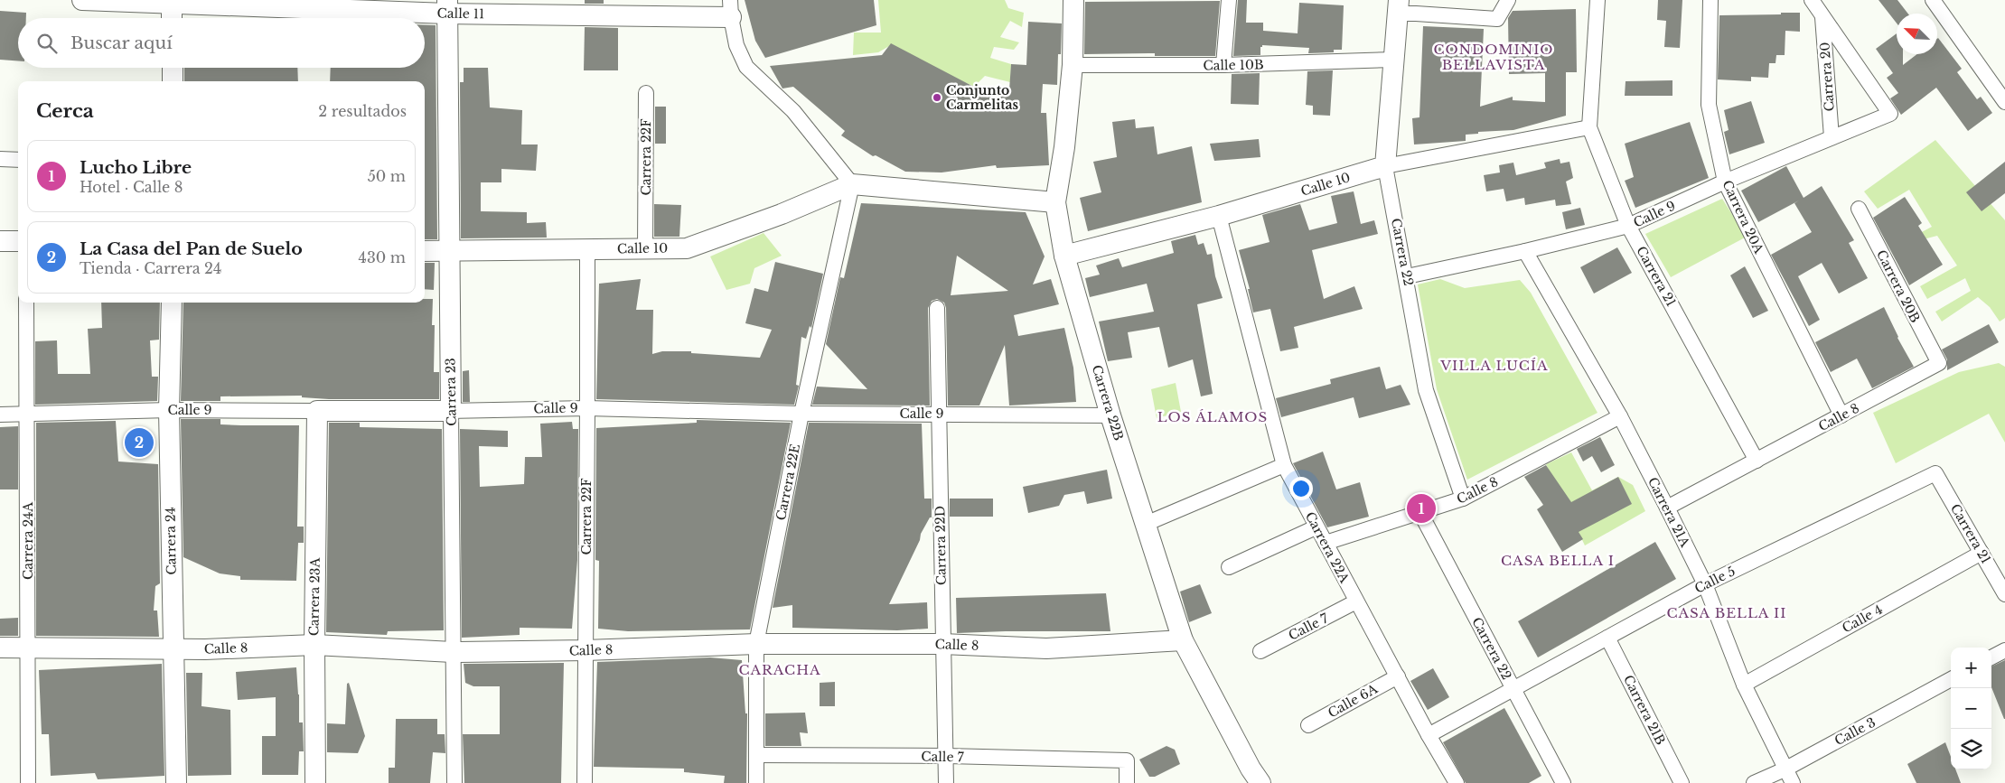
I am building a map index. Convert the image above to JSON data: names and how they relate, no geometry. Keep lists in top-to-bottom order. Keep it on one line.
{"streets":{"street":["Calle 11","Calle 10B","Carrera 20","Carrera 22F","Calle 10","Calle 9","Carrera 20A","Carrera 22","Carrera 21","Carrera 20B","Carrera 23","Carrera 22B","Calle 8","Carrera 22E","Carrera 21A","Carrera 24A","Carrera 24","Carrera 22D","Carrera 22A","Calle 5","Carrera 23A","Calle 4","Calle 7","Calle 6A","Carrera 21B","Calle 3"]},"crossings":[["Calle 11","Carrera 23"],["Calle 10B","Carrera 22"],["Calle 10B","Carrera 22B"],["Carrera 20","Calle 9"],["Carrera 22F","Calle 10"],["Carrera 22F","Calle 9"],["Carrera 22F","Calle 8"],["Calle 10","Carrera 22"],["Calle 10","Carrera 21"],["Calle 10","Carrera 23"],["Calle 10","Carrera 22B"],["Calle 10","Carrera 22E"],["Calle 10","Carrera 22A"],["Calle 9","Carrera 20A"],["Calle 9","Carrera 22"],["Calle 9","Carrera 21"],["Calle 9","Carrera 23"],["Calle 9","Carrera 22B"],["Calle 9","Carrera 22E"],["Calle 9","Carrera 21A"],["Calle 9","Carrera 24A"],["Calle 9","Carrera 24"],["Calle 9","Carrera 22D"],["Calle 9","Carrera 23A"],["Carrera 20A","Calle 8"],["Carrera 22","Calle 8"],["Carrera 22","Calle 5"],["Carrera 21","Calle 8"],["Carrera 21","Calle 5"],["Carrera 21","Calle 4"],["Carrera 20B","Calle 8"],["Carrera 23","Calle 8"],["Carrera 22B","Calle 8"],["Calle 8","Carrera 22E"],["Calle 8","Carrera 21A"],["Calle 8","Carrera 24A"],["Calle 8","Carrera 24"],["Calle 8","Carrera 22D"],["Calle 8","Carrera 22A"],["Calle 8","Carrera 23A"],["Carrera 22E","Calle 7"],["Carrera 21A","Calle 5"],["Carrera 21A","Calle 4"],["Carrera 21A","Calle 3"],["Carrera 22D","Calle 7"],["Carrera 22A","Calle 5"],["Carrera 22A","Calle 7"],["Carrera 22A","Calle 6A"],["Calle 5","Carrera 21B"]],"districts":["CONDOMINIO BELLAVISTA","VILLA LUCÍA","LOS ÁLAMOS","CASA BELLA I","CASA BELLA II","CARACHA"],"places":["Conjunto Carmelitas"],"north":"top left","page":{"search":"Buscar aquí","heading":["Cerca","2 resultados"],"list":[{"mark":"1","name":"Lucho Libre","note":"Hotel · Calle 8","value":"50 m"},{"mark":"2","name":"La Casa del Pan de Suelo","note":"Tienda · Carrera 24","value":"430 m"}],"pins":["2","1"],"map_buttons":["+","−"]}}
